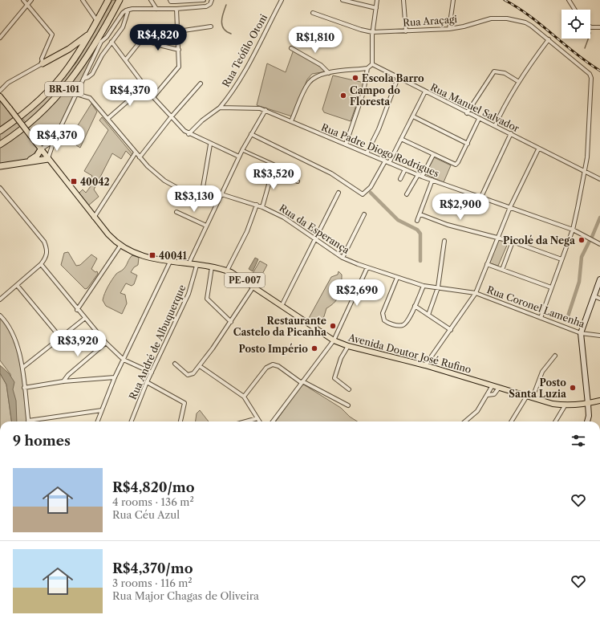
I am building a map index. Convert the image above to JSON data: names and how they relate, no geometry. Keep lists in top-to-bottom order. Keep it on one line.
{"streets":{"highway":["BR-101"],"main road":["PE-007","Avenida Doutor José Rufino"],"street":["Rua Araçagi","Rua Teófilo Otoni","Rua Manuel Salvador","Rua Padre Diogo Rodrigues","Rua da Esperança","Rua Coronel Lamenha","Rua André de Albuquerque"]},"crossings":[["Rua Teófilo Otoni","Rua Padre Diogo Rodrigues"],["Rua da Esperança","Rua Coronel Lamenha"],["Rua André de Albuquerque","Avenida Doutor José Rufino"]],"places":{"other":["Escola Barro","Campo do Floresta","Picolé da Nega","Restaurante Castelo da Picanha","Posto Império","Posto Santa Luzia"],"transit":["40042","40041"]},"page":{"price":["R$4,820","R$1,810","R$4,370","R$4,370","R$3,520","R$3,130","R$2,900","R$2,690","R$3,920"],"heading":"9 homes","list":[{"name":"R$4,820/mo","note":"4 rooms · 136 m² · Rua Céu Azul"},{"name":"R$4,370/mo","note":"3 rooms · 116 m² · Rua Major Chagas de Oliveira"}]}}
